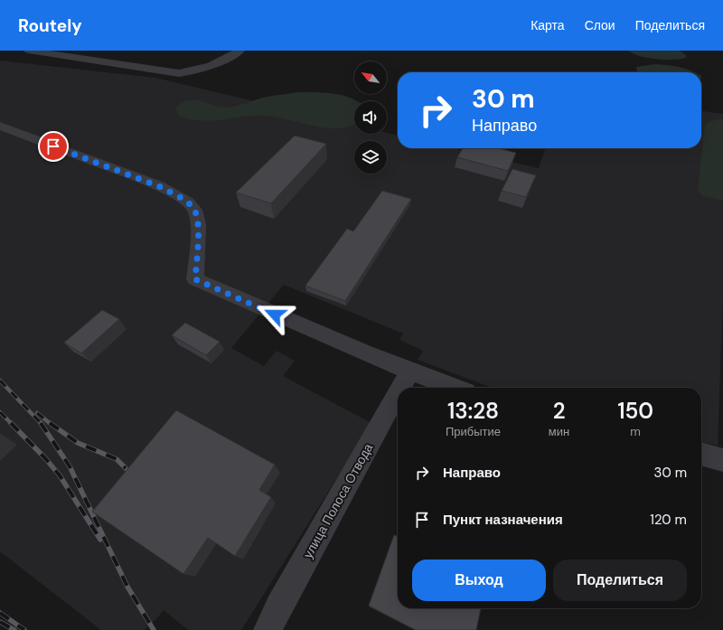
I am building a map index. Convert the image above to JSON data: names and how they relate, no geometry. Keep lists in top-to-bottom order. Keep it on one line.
{"streets":{"street":["улица Полоса Отвода"]},"north":"top left","page":{"header":"Routely","nav":["Карта","Слои","Поделиться"],"turn":["30 m","Направо"],"eta":["13:28","Прибытие","2","мин","150","m"],"list":[{"name":"Направо","value":"30 m"},{"name":"Пункт назначения","value":"120 m"}],"buttons":["Выход","Поделиться"]}}
